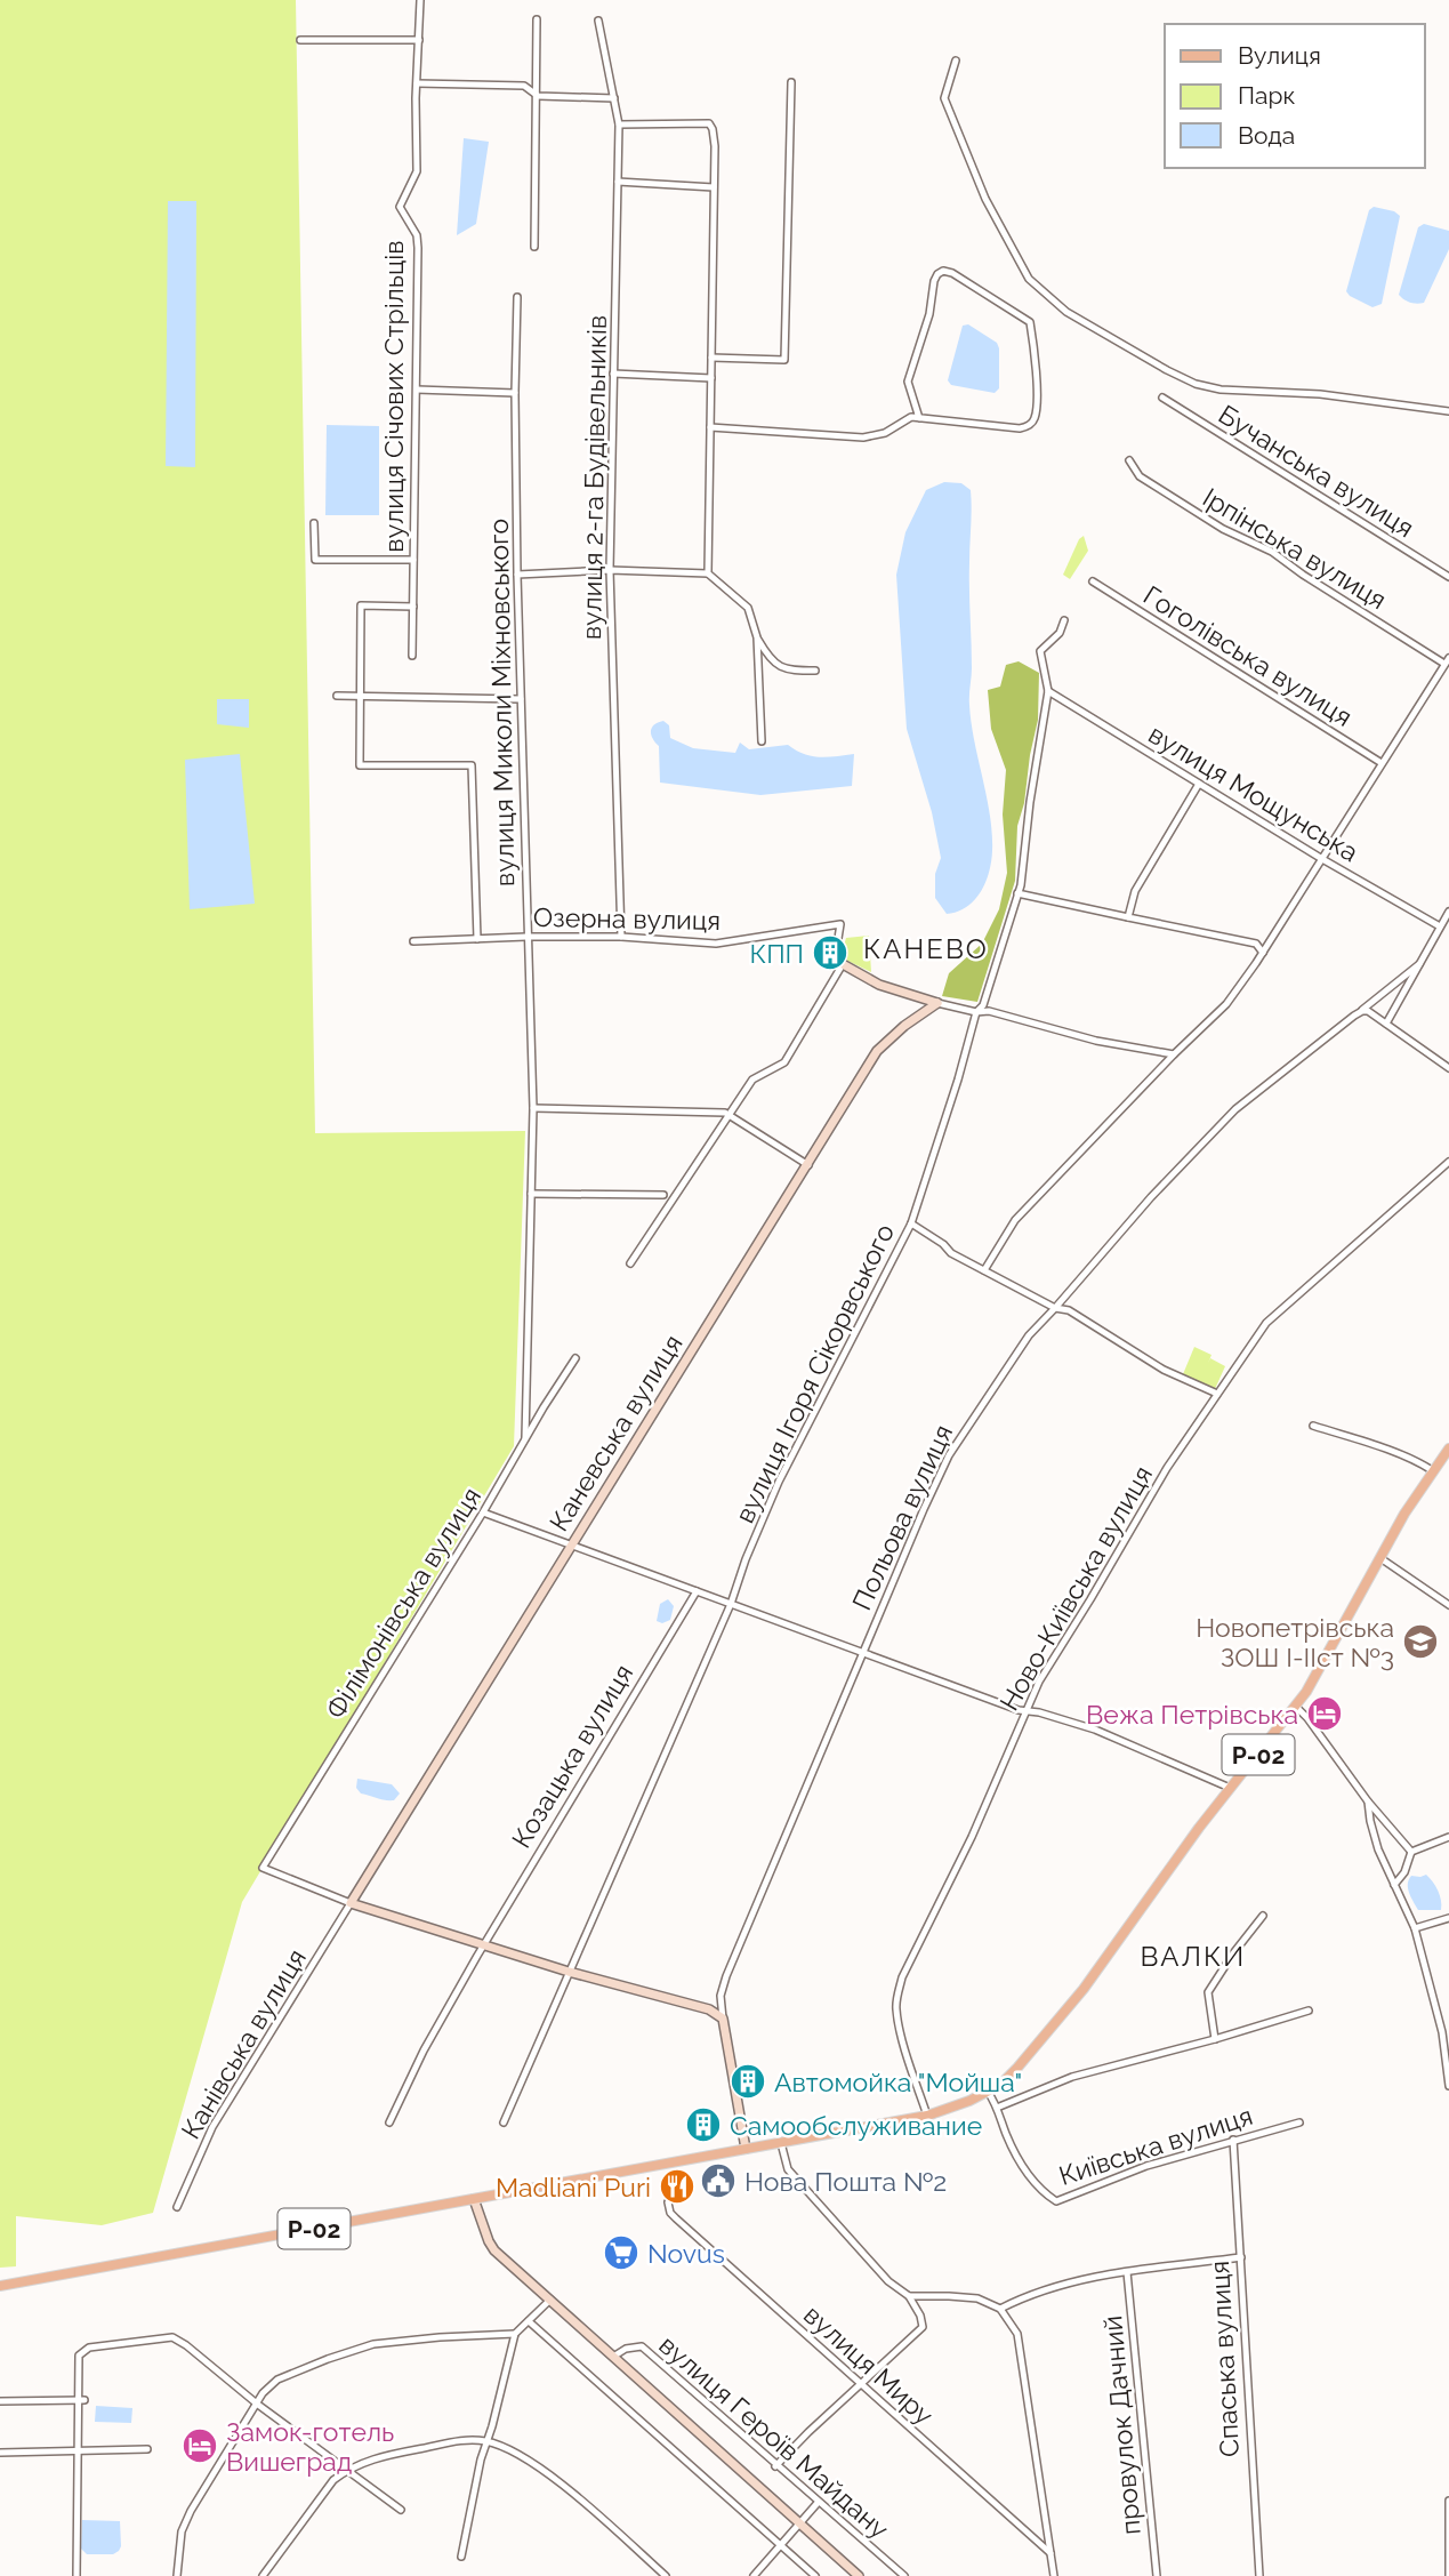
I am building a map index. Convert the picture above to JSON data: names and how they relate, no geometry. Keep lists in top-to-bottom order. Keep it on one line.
{"streets":{"main road":["Р-02"],"street":["вулиця Січових Стрільців","Бучанська вулиця","вулиця 2-га Будівельників","Ірпінська вулиця","Гоголівська вулиця","вулиця Миколи Міхновського","вулиця Мощунська","Озерна вулиця","вулиця Ігоря Сікорвського","Каневська вулиця","Польова вулиця","Ново-Київська вулиця","Філімонівська вулиця","Козацька вулиця","Канівська вулиця","Київська вулиця","Спаська вулиця","вулиця Миру","провулок Дачний","вулиця Героїв Майдану"]},"crossings":[["вулиця 2-га Будівельників","Озерна вулиця"],["вулиця Миколи Міхновського","Озерна вулиця"],["вулиця Миколи Міхновського","Філімонівська вулиця"],["вулиця Мощунська","вулиця Ігоря Сікорвського"],["Каневська вулиця","Філімонівська вулиця"],["Каневська вулиця","Канівська вулиця"],["Польова вулиця","Р-02"],["Ново-Київська вулиця","Р-02"],["Філімонівська вулиця","Канівська вулиця"],["Р-02","Київська вулиця"],["Київська вулиця","Спаська вулиця"]],"districts":["КАНЕВО","ВАЛКИ"],"places":{"building":["КПП","Автомойка \"Мойша\"","Самообслуживание"],"school or university":["Новопетрівська ЗОШ I-IIст №3"],"hotel":["Вежа Петрівська","Замок-готель Вишеград"],"public building":["Нова Пошта №2"],"restaurant":["Madliani Puri"],"supermarket":["Novus"]},"legend":["Вулиця","Парк","Вода"]}
